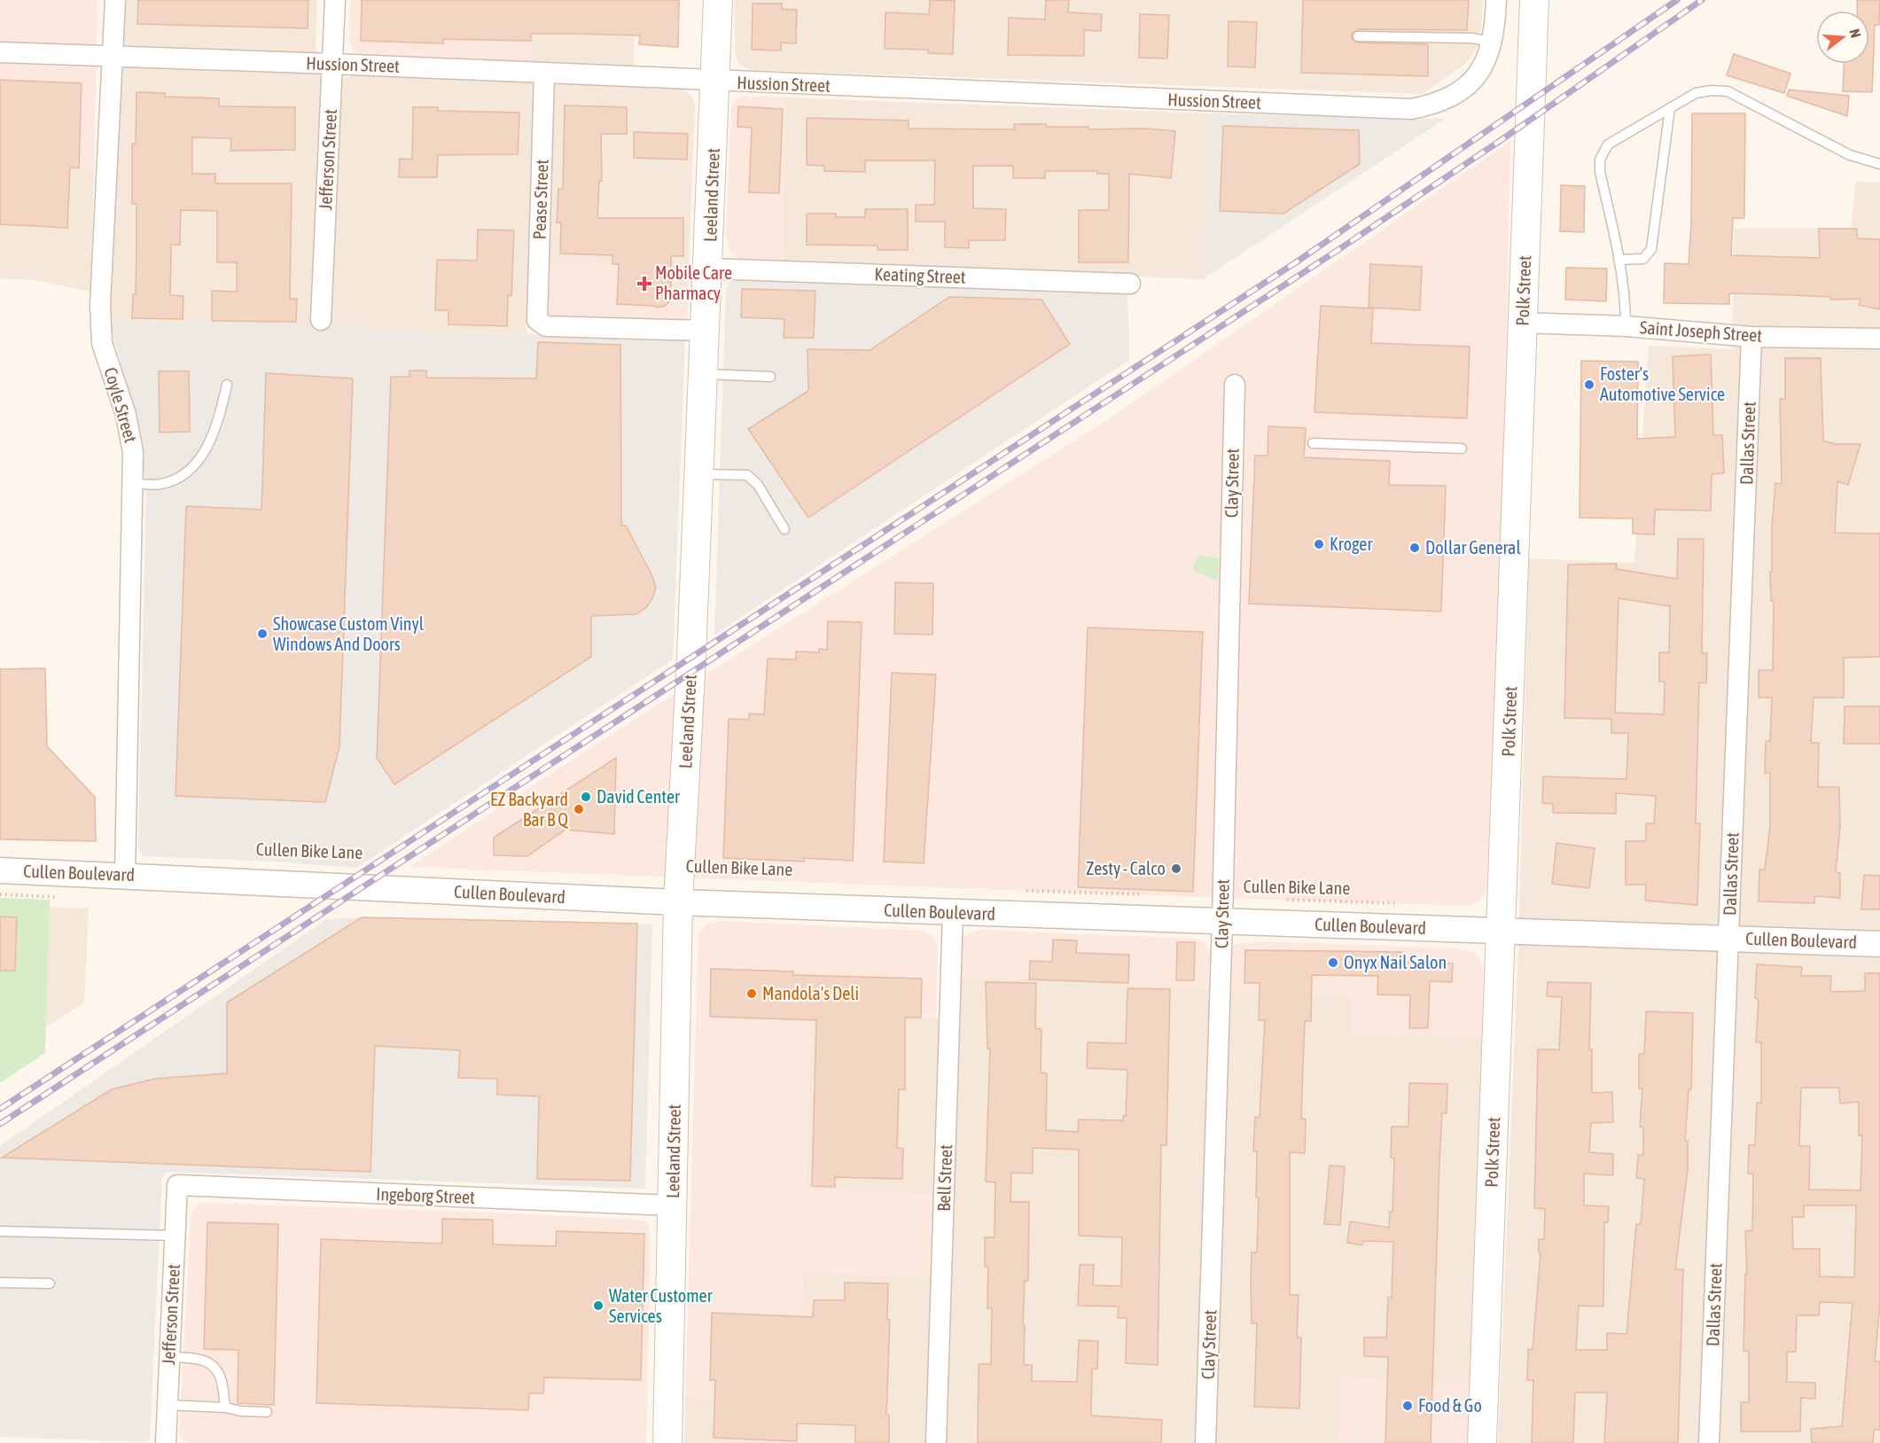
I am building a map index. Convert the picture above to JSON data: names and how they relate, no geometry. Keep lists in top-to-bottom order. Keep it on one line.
{"streets":{"main road":["Leeland Street","Polk Street"],"street":["Hussion Street","Jefferson Street","Pease Street","Keating Street","Saint Joseph Street","Coyle Street","Dallas Street","Clay Street","Cullen Boulevard","Bell Street","Ingeborg Street"],"path":["Cullen Bike Lane"]},"crossings":[["Hussion Street","Jefferson Street"],["Hussion Street","Leeland Street"],["Hussion Street","Pease Street"],["Hussion Street","Coyle Street"],["Jefferson Street","Ingeborg Street"],["Leeland Street","Pease Street"],["Leeland Street","Keating Street"],["Leeland Street","Cullen Boulevard"],["Leeland Street","Ingeborg Street"],["Polk Street","Saint Joseph Street"],["Polk Street","Cullen Boulevard"],["Saint Joseph Street","Dallas Street"],["Coyle Street","Cullen Boulevard"],["Dallas Street","Cullen Boulevard"],["Clay Street","Cullen Boulevard"],["Cullen Boulevard","Bell Street"]],"places":{"health":["Mobile Care Pharmacy"],"other":["Foster's Automotive Service","Kroger","Dollar General","Showcase Custom Vinyl Windows And Doors","David Center","EZ Backyard Bar B Q","Zesty - Calco","Onyx Nail Salon","Mandola's Deli","Water Customer Services","Food & Go"]},"north":"right"}
